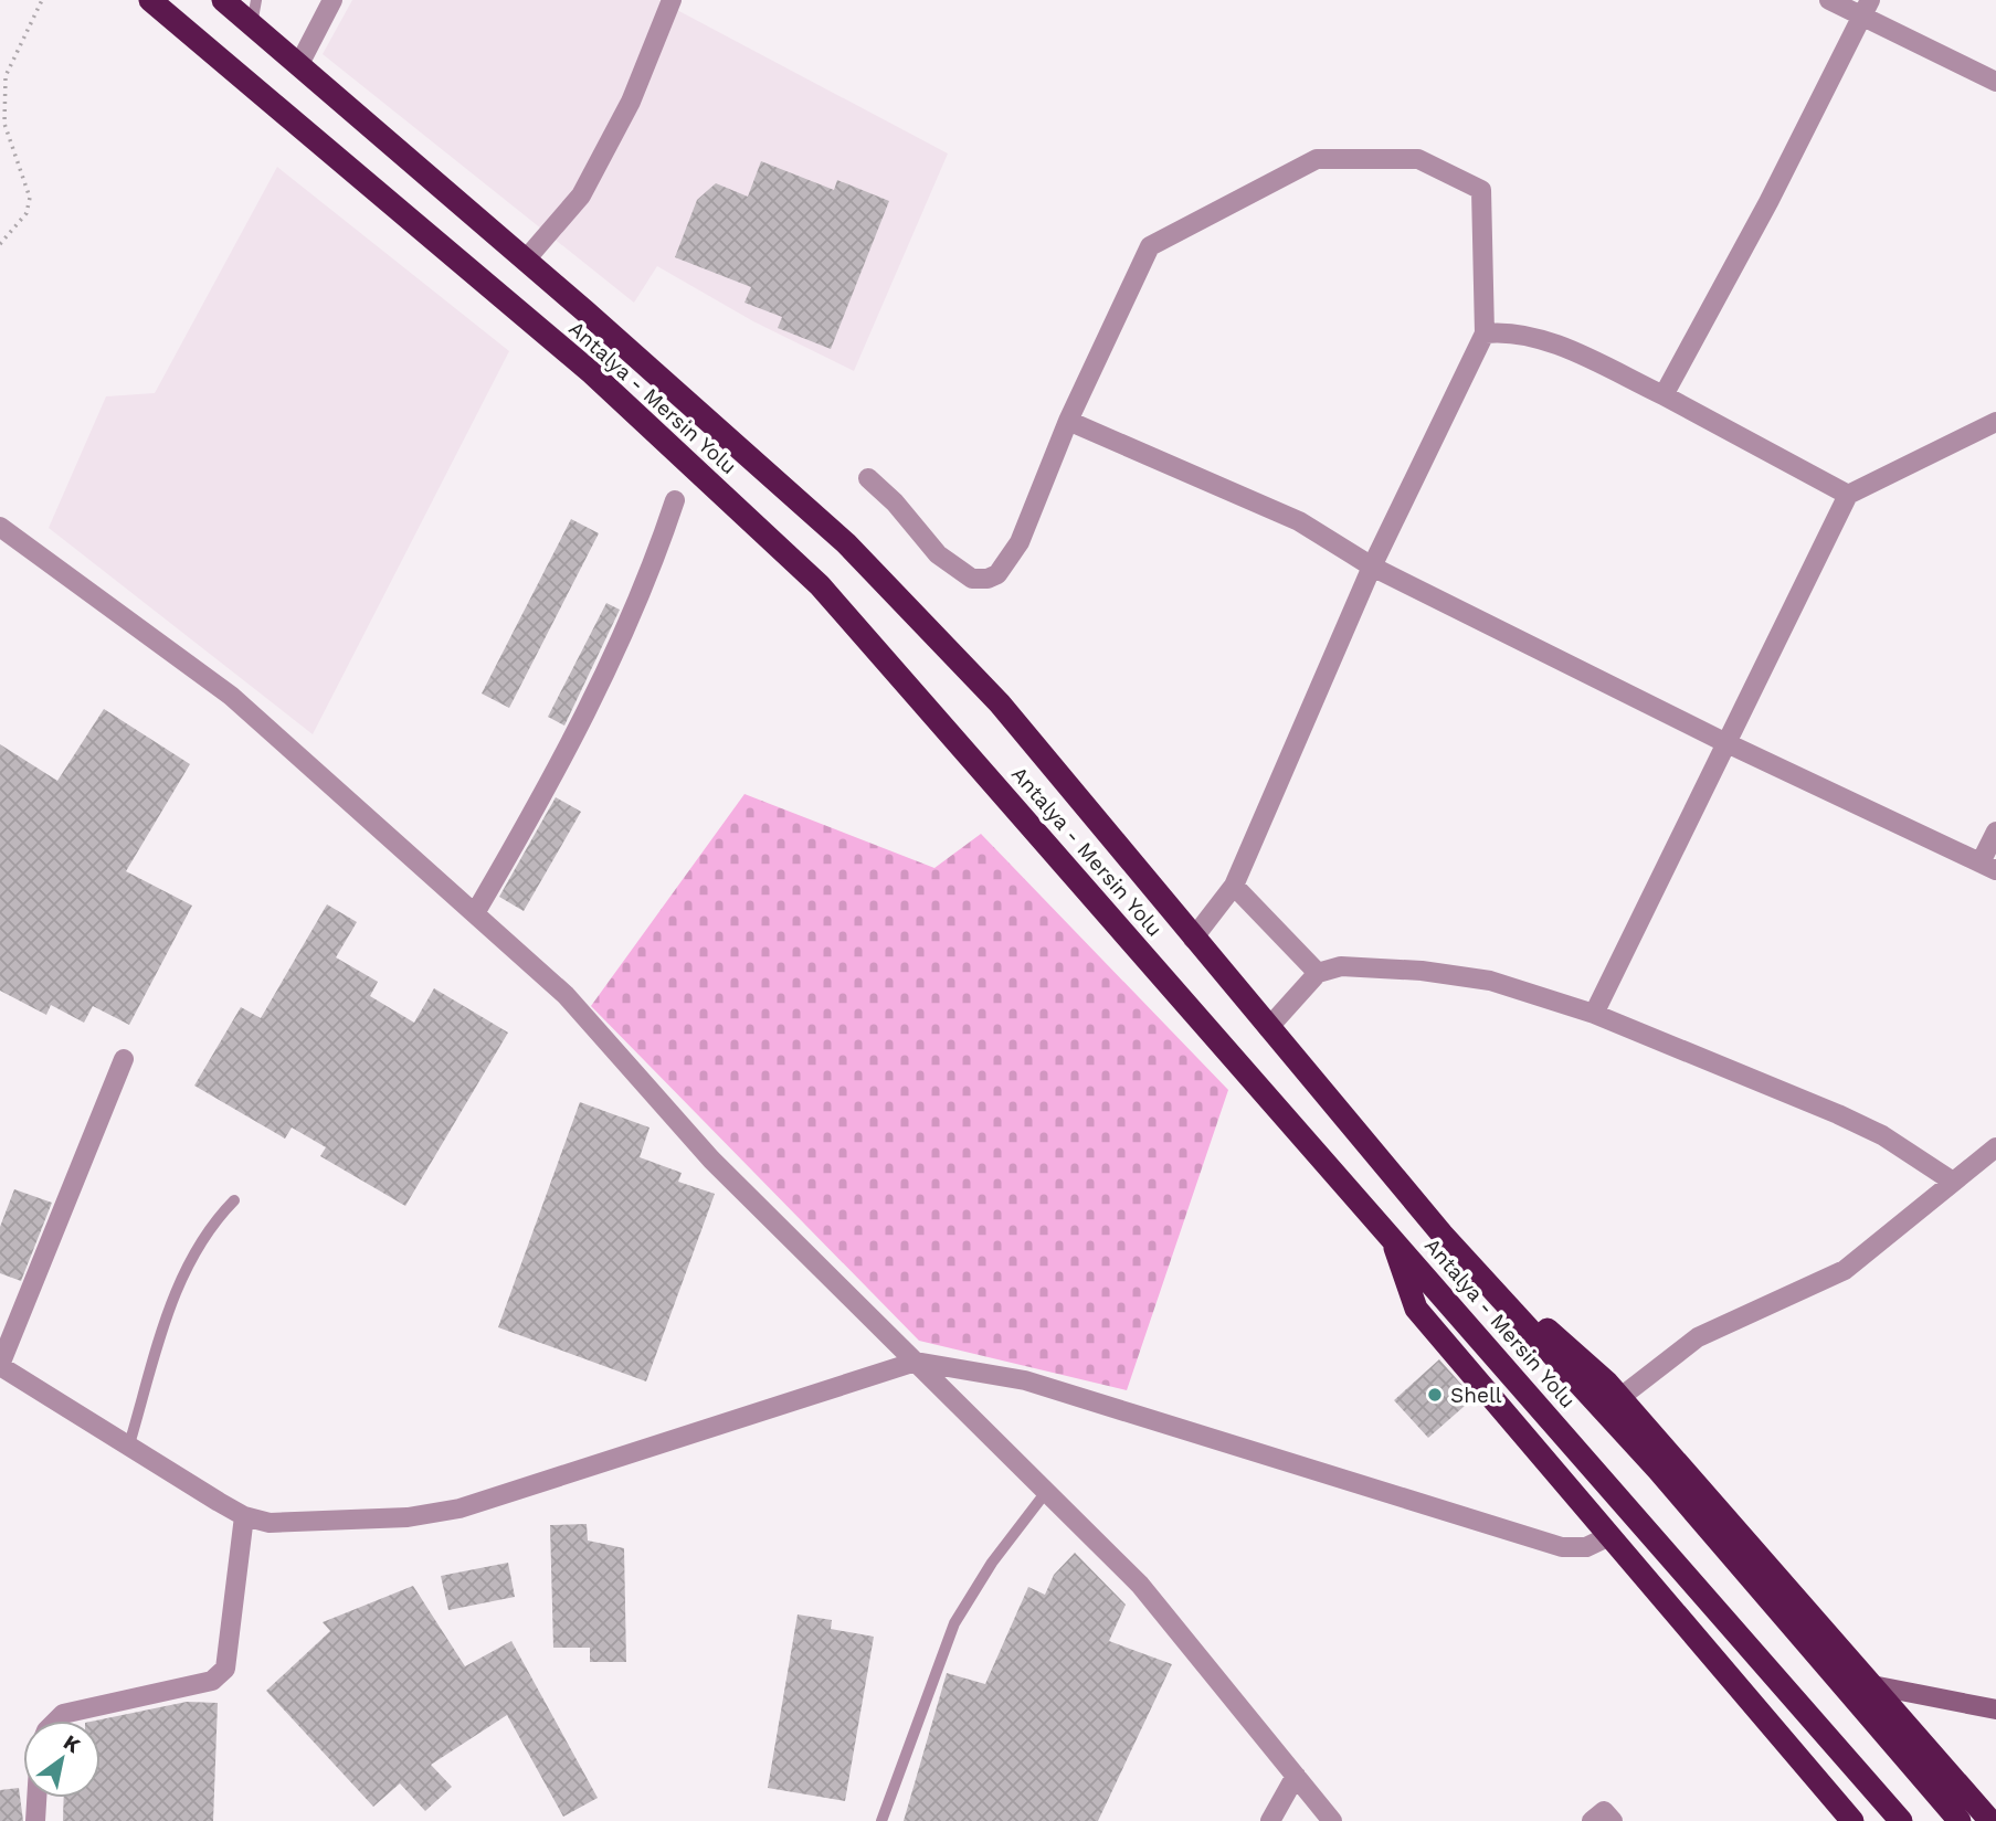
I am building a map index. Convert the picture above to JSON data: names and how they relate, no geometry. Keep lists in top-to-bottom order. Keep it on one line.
{"streets":{"highway":["Antalya - Mersin Yolu"]},"places":["Shell"],"north":"top right"}
